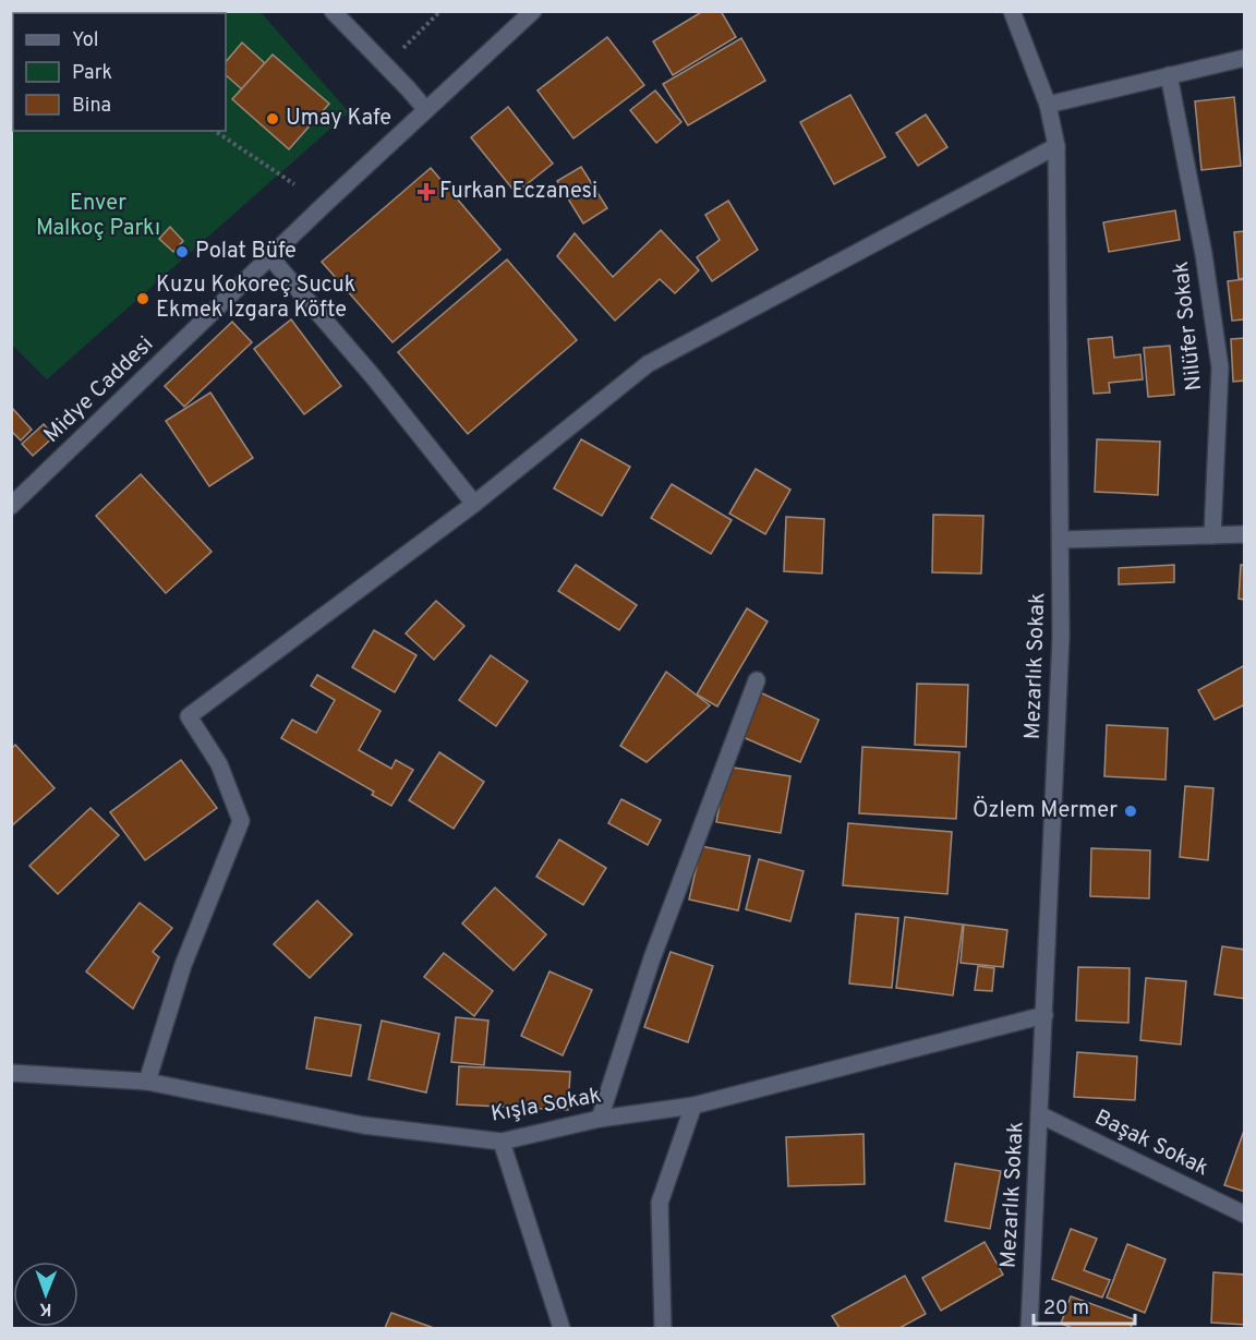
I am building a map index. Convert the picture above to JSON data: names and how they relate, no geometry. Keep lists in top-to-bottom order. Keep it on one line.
{"streets":{"street":["Nilüfer Sokak","Midye Caddesi","Mezarlık Sokak","Kışla Sokak","Başak Sokak"]},"crossings":[["Mezarlık Sokak","Kışla Sokak"],["Mezarlık Sokak","Başak Sokak"]],"parks":["Enver Malkoç Parkı"],"places":{"other":["Umay Kafe","Polat Büfe","Kuzu Kokoreç Sucuk Ekmek Izgara Köfte","Özlem Mermer"],"health":["Furkan Eczanesi"]},"legend":["Yol","Park","Bina"],"scale_bar":"20 m","north":"bottom"}
